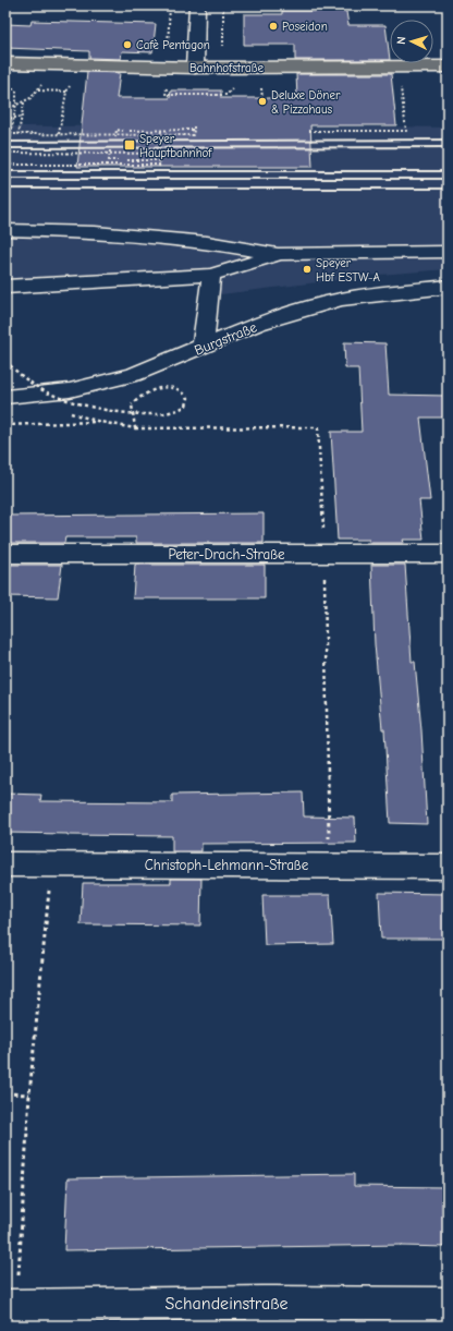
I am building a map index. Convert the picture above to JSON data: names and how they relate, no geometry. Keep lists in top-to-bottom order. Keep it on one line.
{"streets":{"main road":["Bahnhofstraße"],"street":["Burgstraße","Peter-Drach-Straße","Christoph-Lehmann-Straße","Schandeinstraße"]},"places":{"other":["Poseidon","Cafè Pentagon","Deluxe Döner & Pizzahaus","Speyer Hbf ESTW-A"],"transit":["Speyer Hauptbahnhof"]},"north":"left"}
